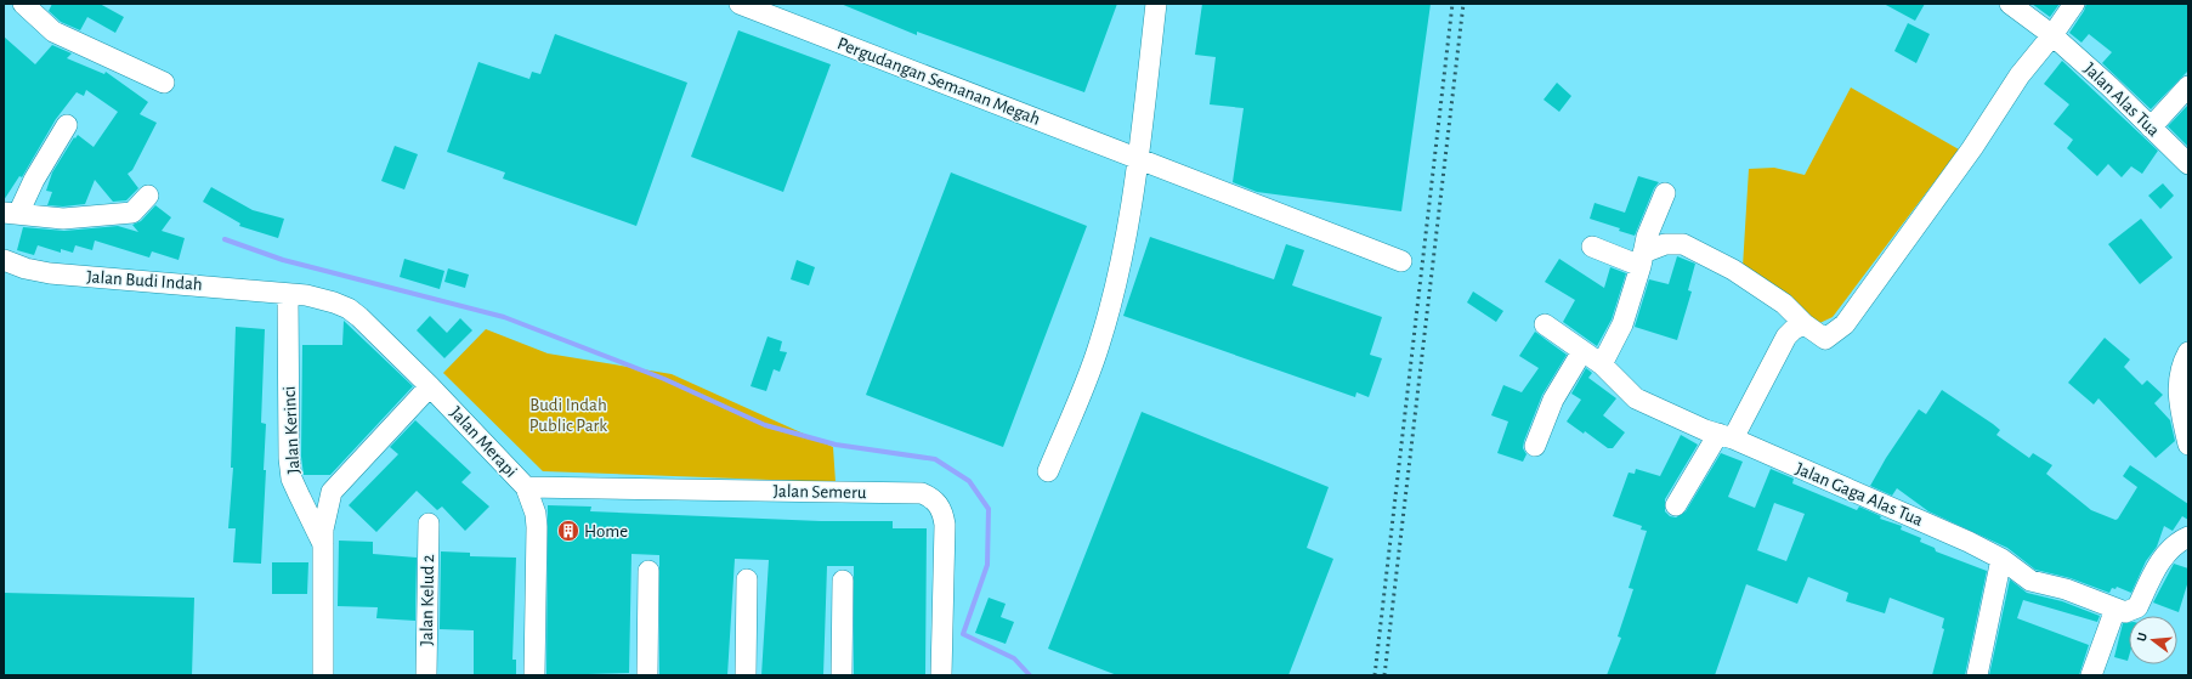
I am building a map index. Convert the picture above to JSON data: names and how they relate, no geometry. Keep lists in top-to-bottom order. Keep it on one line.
{"streets":{"street":["Pergudangan Semanan Megah","Jalan Alas Tua","Jalan Budi Indah","Jalan Kerinci","Jalan Merapi","Jalan Semeru","Jalan Gaga Alas Tua","Jalan Kelud 2"]},"crossings":[["Jalan Budi Indah","Jalan Kerinci"],["Jalan Budi Indah","Jalan Merapi"],["Jalan Kerinci","Jalan Merapi"],["Jalan Merapi","Jalan Semeru"]],"parks":["Budi Indah Public Park"],"places":{"building":["Home"]},"north":"left"}
